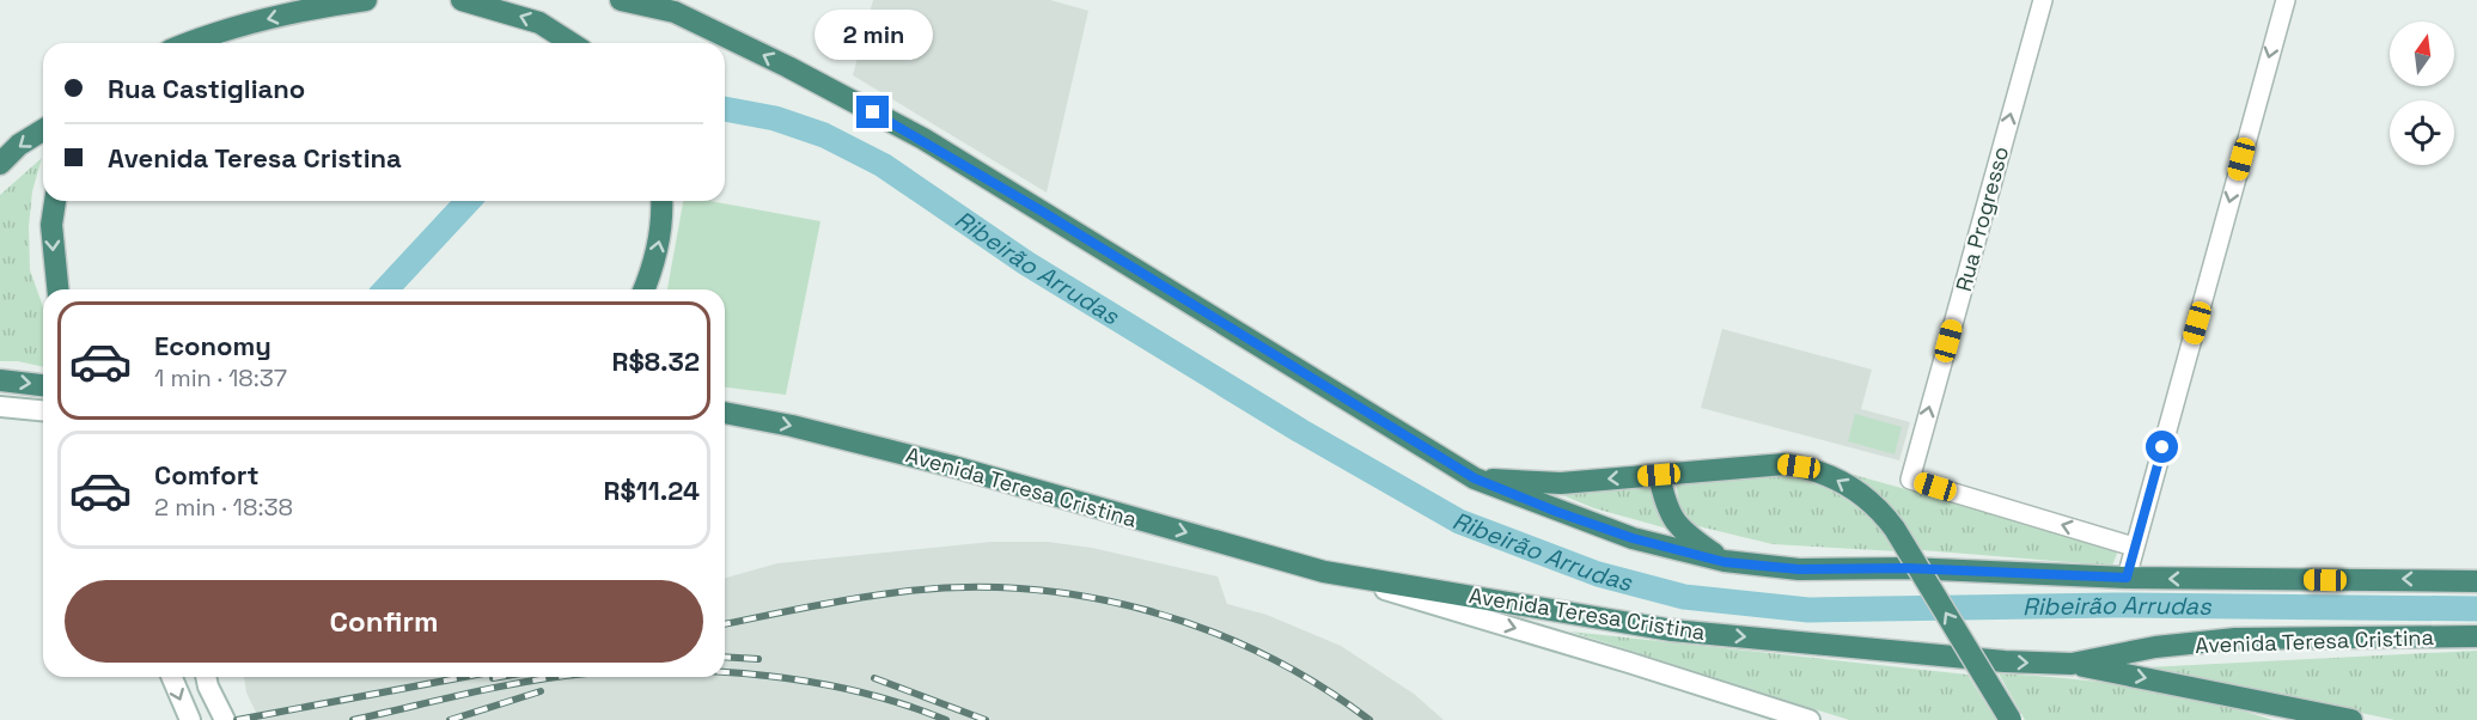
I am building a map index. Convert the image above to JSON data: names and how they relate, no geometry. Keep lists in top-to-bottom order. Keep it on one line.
{"streets":{"highway":["Avenida Teresa Cristina"],"street":["Rua Progresso"]},"water":["Ribeirão Arrudas"],"north":"top","page":{"bubble":"2 min","banner":["Rua Castigliano","Avenida Teresa Cristina"],"list":[{"name":"Economy","note":"1 min · 18:37","value":"R$8.32"},{"name":"Comfort","note":"2 min · 18:38","value":"R$11.24"}],"buttons":"Confirm"}}
